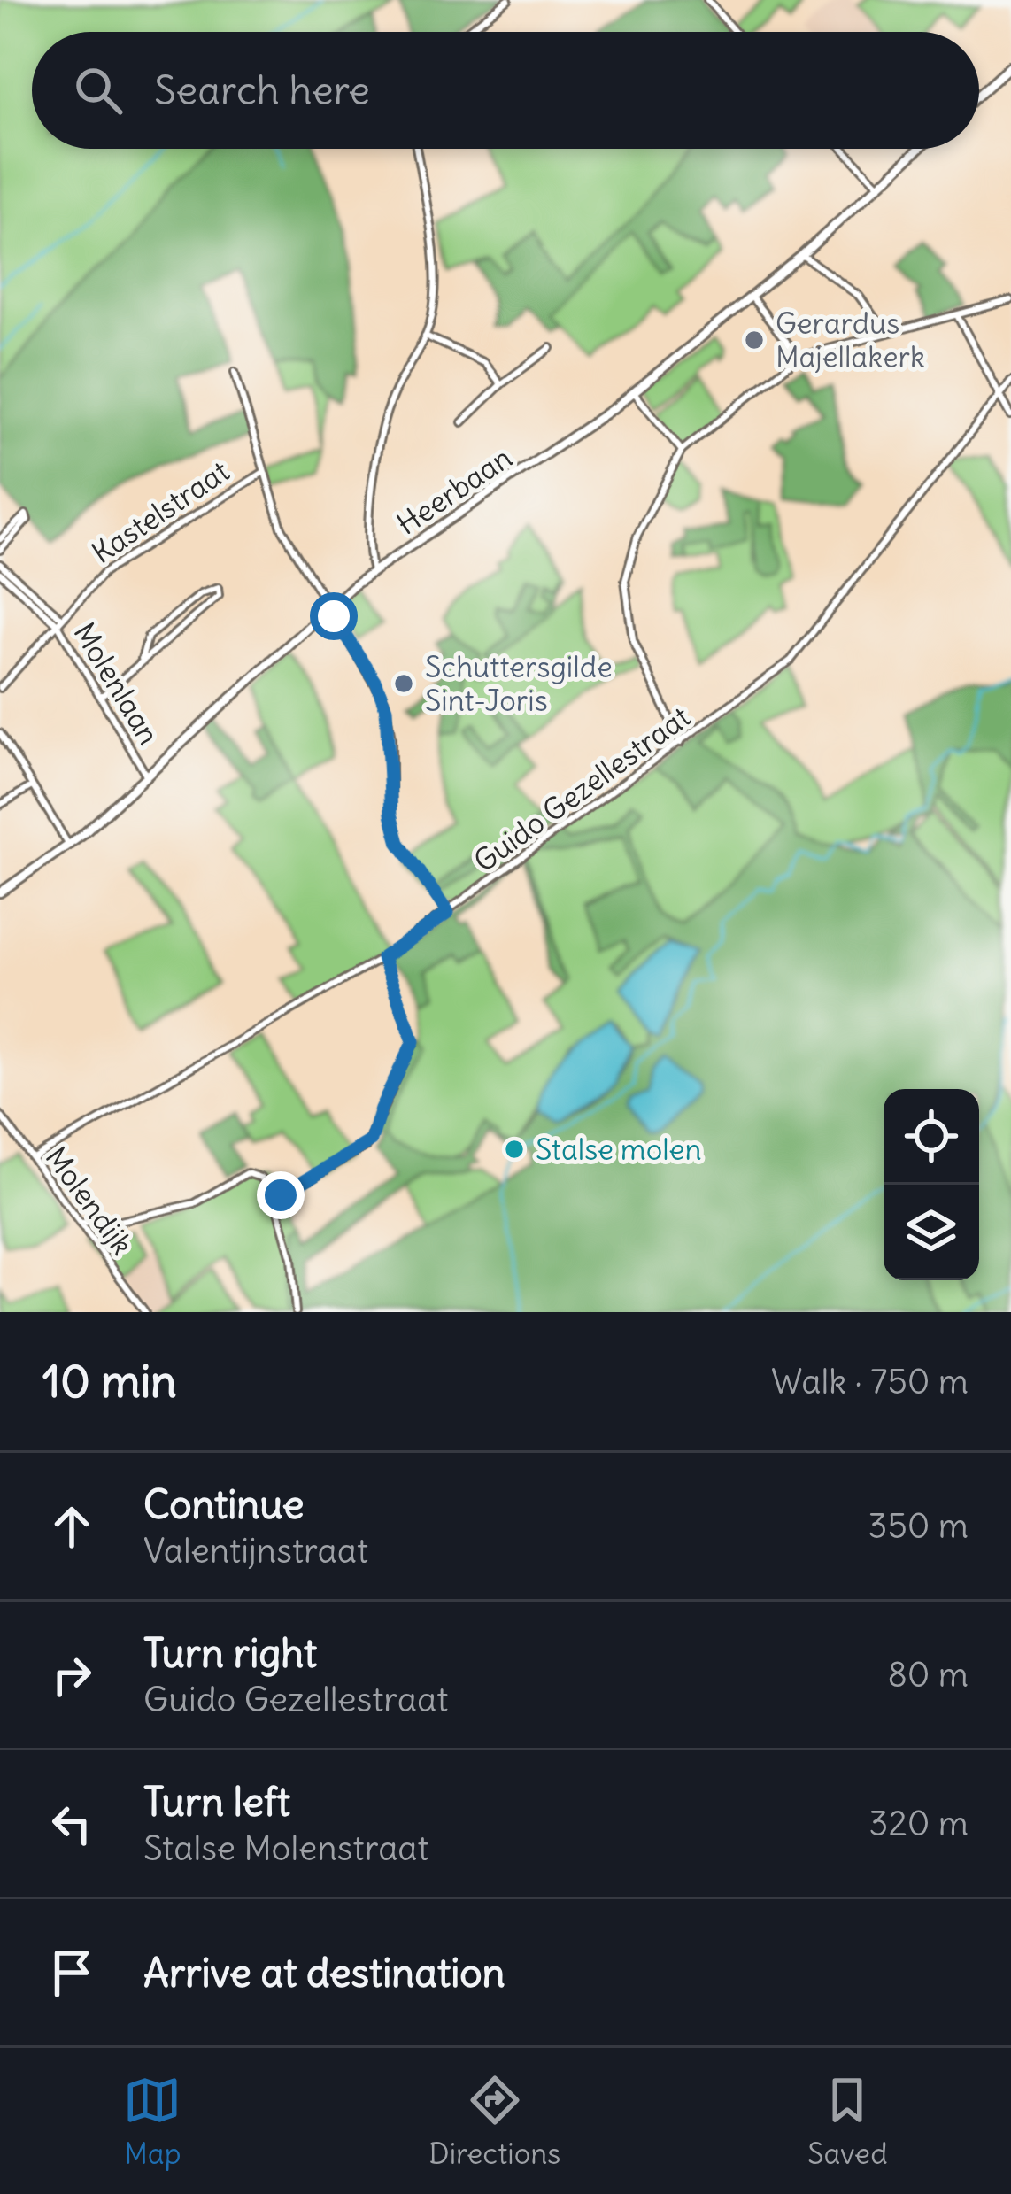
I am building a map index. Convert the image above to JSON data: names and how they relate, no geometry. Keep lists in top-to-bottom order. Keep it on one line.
{"streets":{"street":["Heerbaan","Kastelstraat","Molenlaan","Guido Gezellestraat","Molendijk"]},"crossings":[["Heerbaan","Molenlaan"],["Kastelstraat","Molenlaan"],["Guido Gezellestraat","Molendijk"]],"places":["Gerardus Majellakerk","Schuttersgilde Sint-Joris","Stalse molen"],"page":{"search":"Search here","heading":["10 min","Walk · 750 m"],"list":[["Continue","Valentijnstraat","350 m"],["Turn right","Guido Gezellestraat","80 m"],["Turn left","Stalse Molenstraat","320 m"],"Arrive at destination"],"nav":["Map","Directions","Saved"]}}
